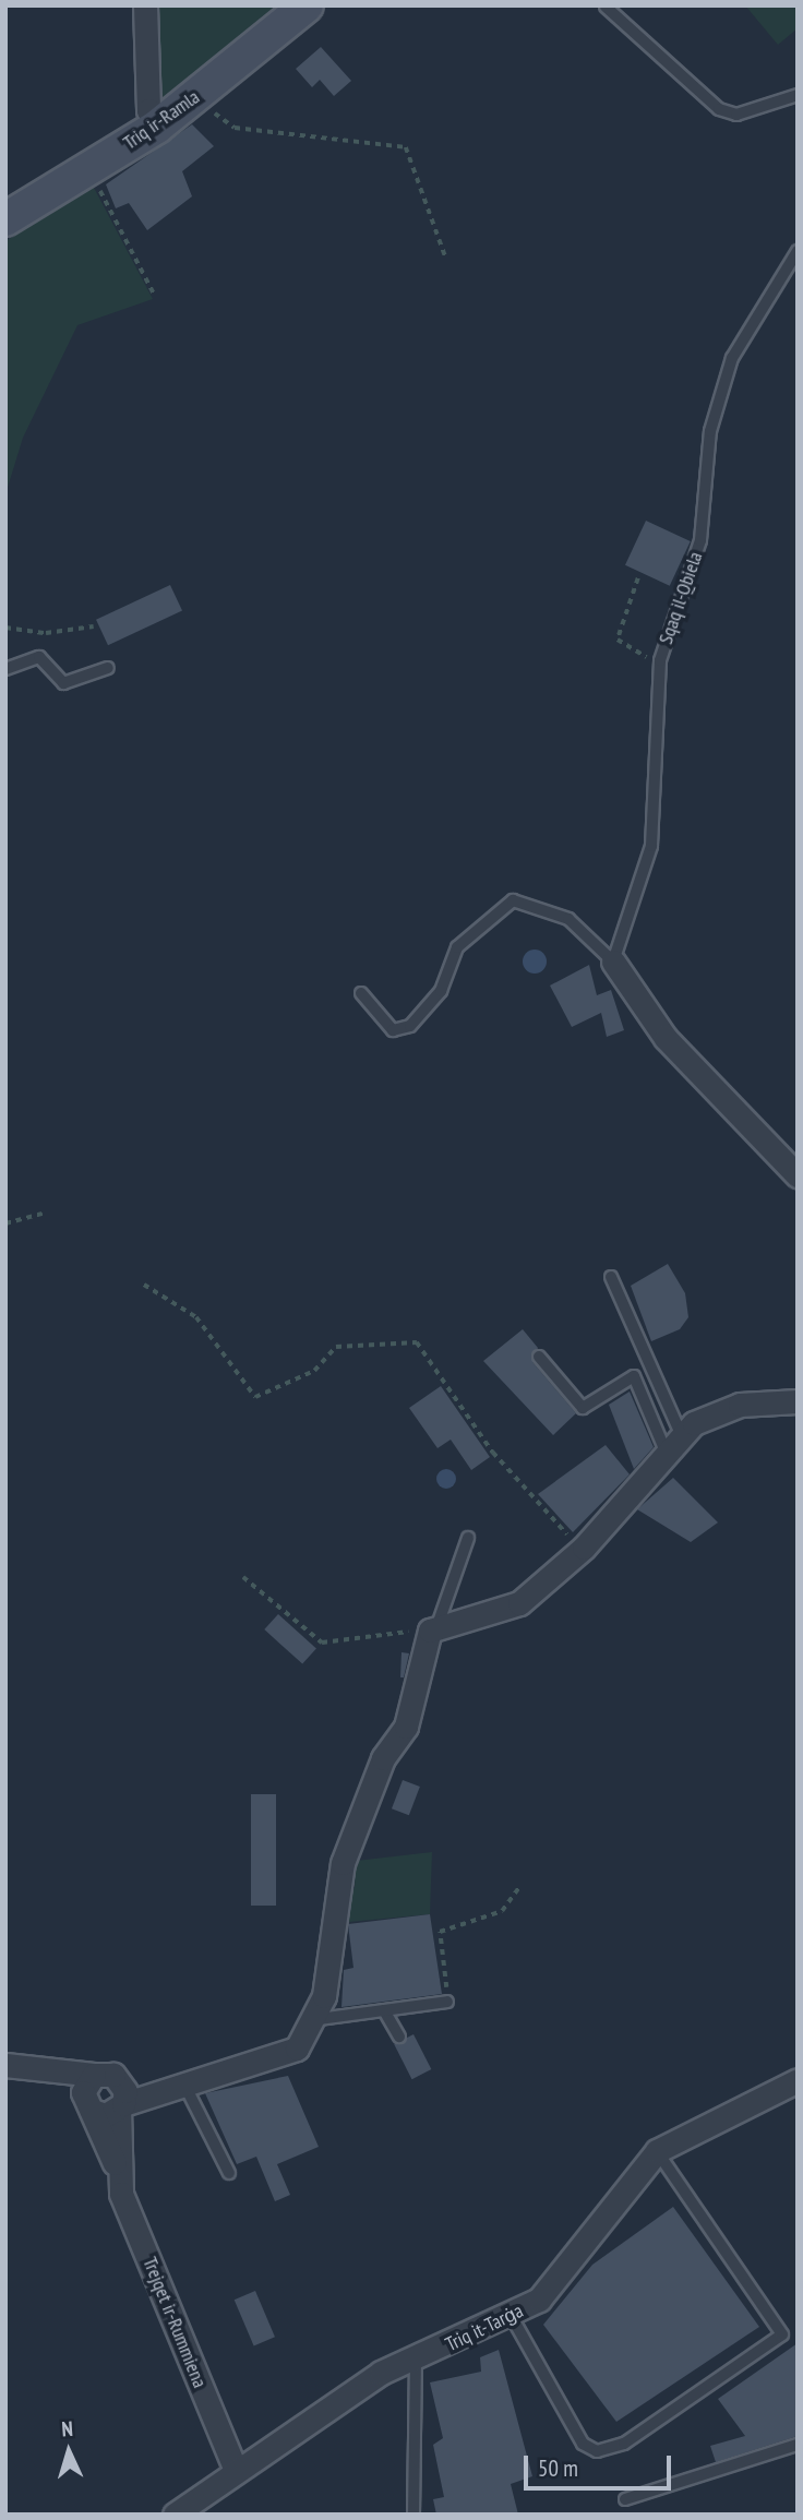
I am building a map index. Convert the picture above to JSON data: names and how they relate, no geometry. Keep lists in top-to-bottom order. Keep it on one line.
{"streets":{"main road":["Triq ir-Ramla"],"street":["Trejqet ir-Rummiena","Triq it-Tarġa"],"lane":["Sqaq il-Qbiela"]},"crossings":[["Trejqet ir-Rummiena","Triq it-Tarġa"]],"scale_bar":"50 m","north":"top"}
